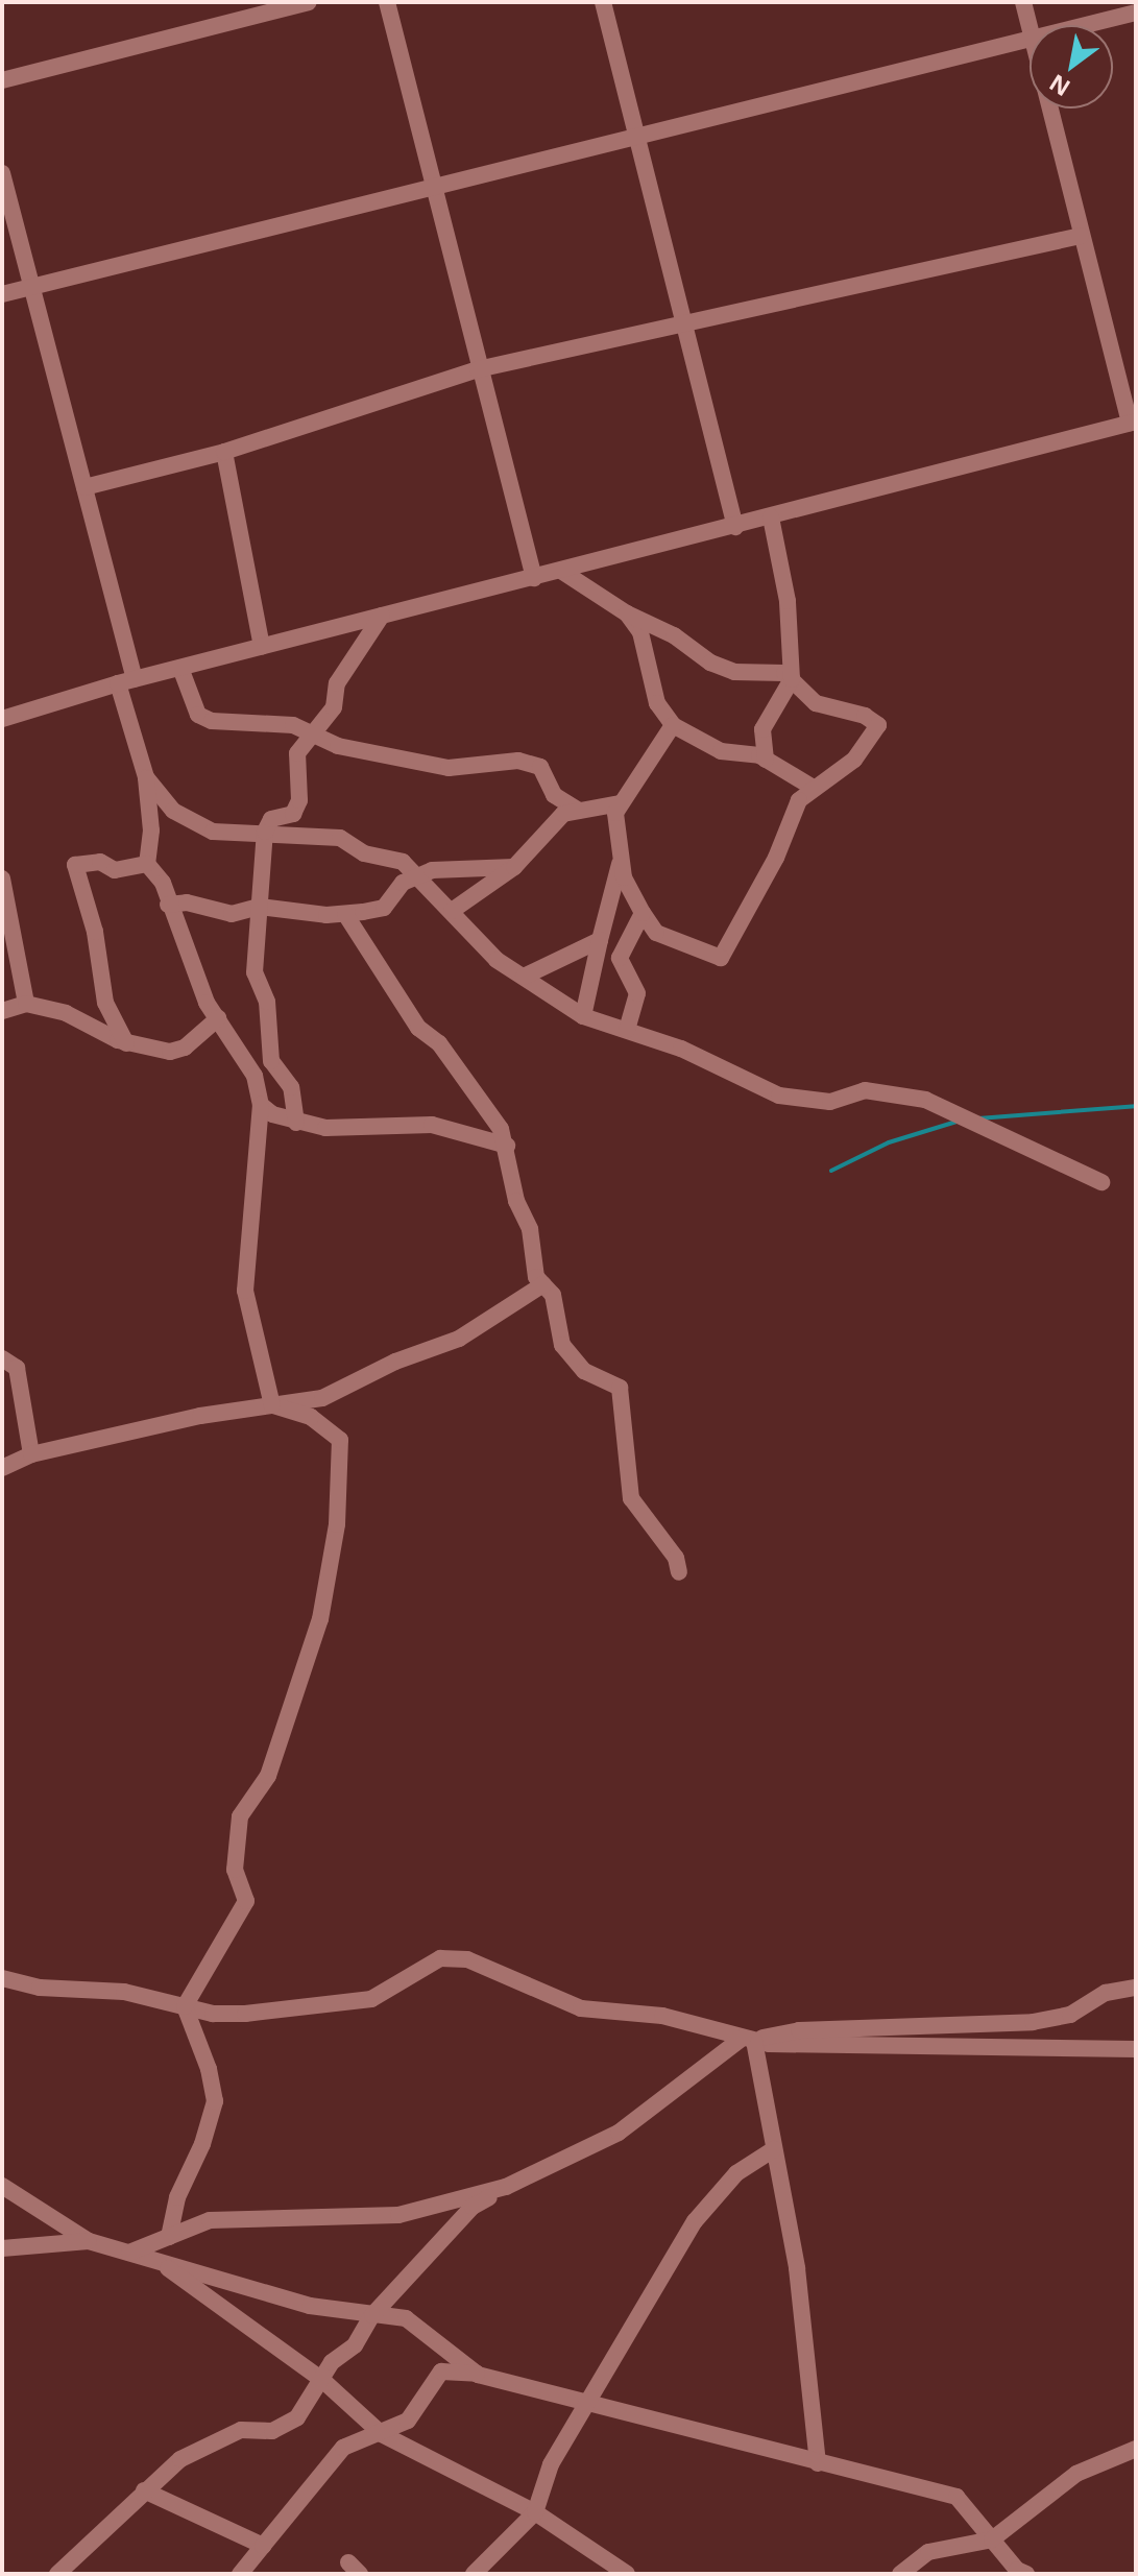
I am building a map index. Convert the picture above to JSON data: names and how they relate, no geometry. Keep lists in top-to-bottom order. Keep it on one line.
{"north":"bottom left"}
